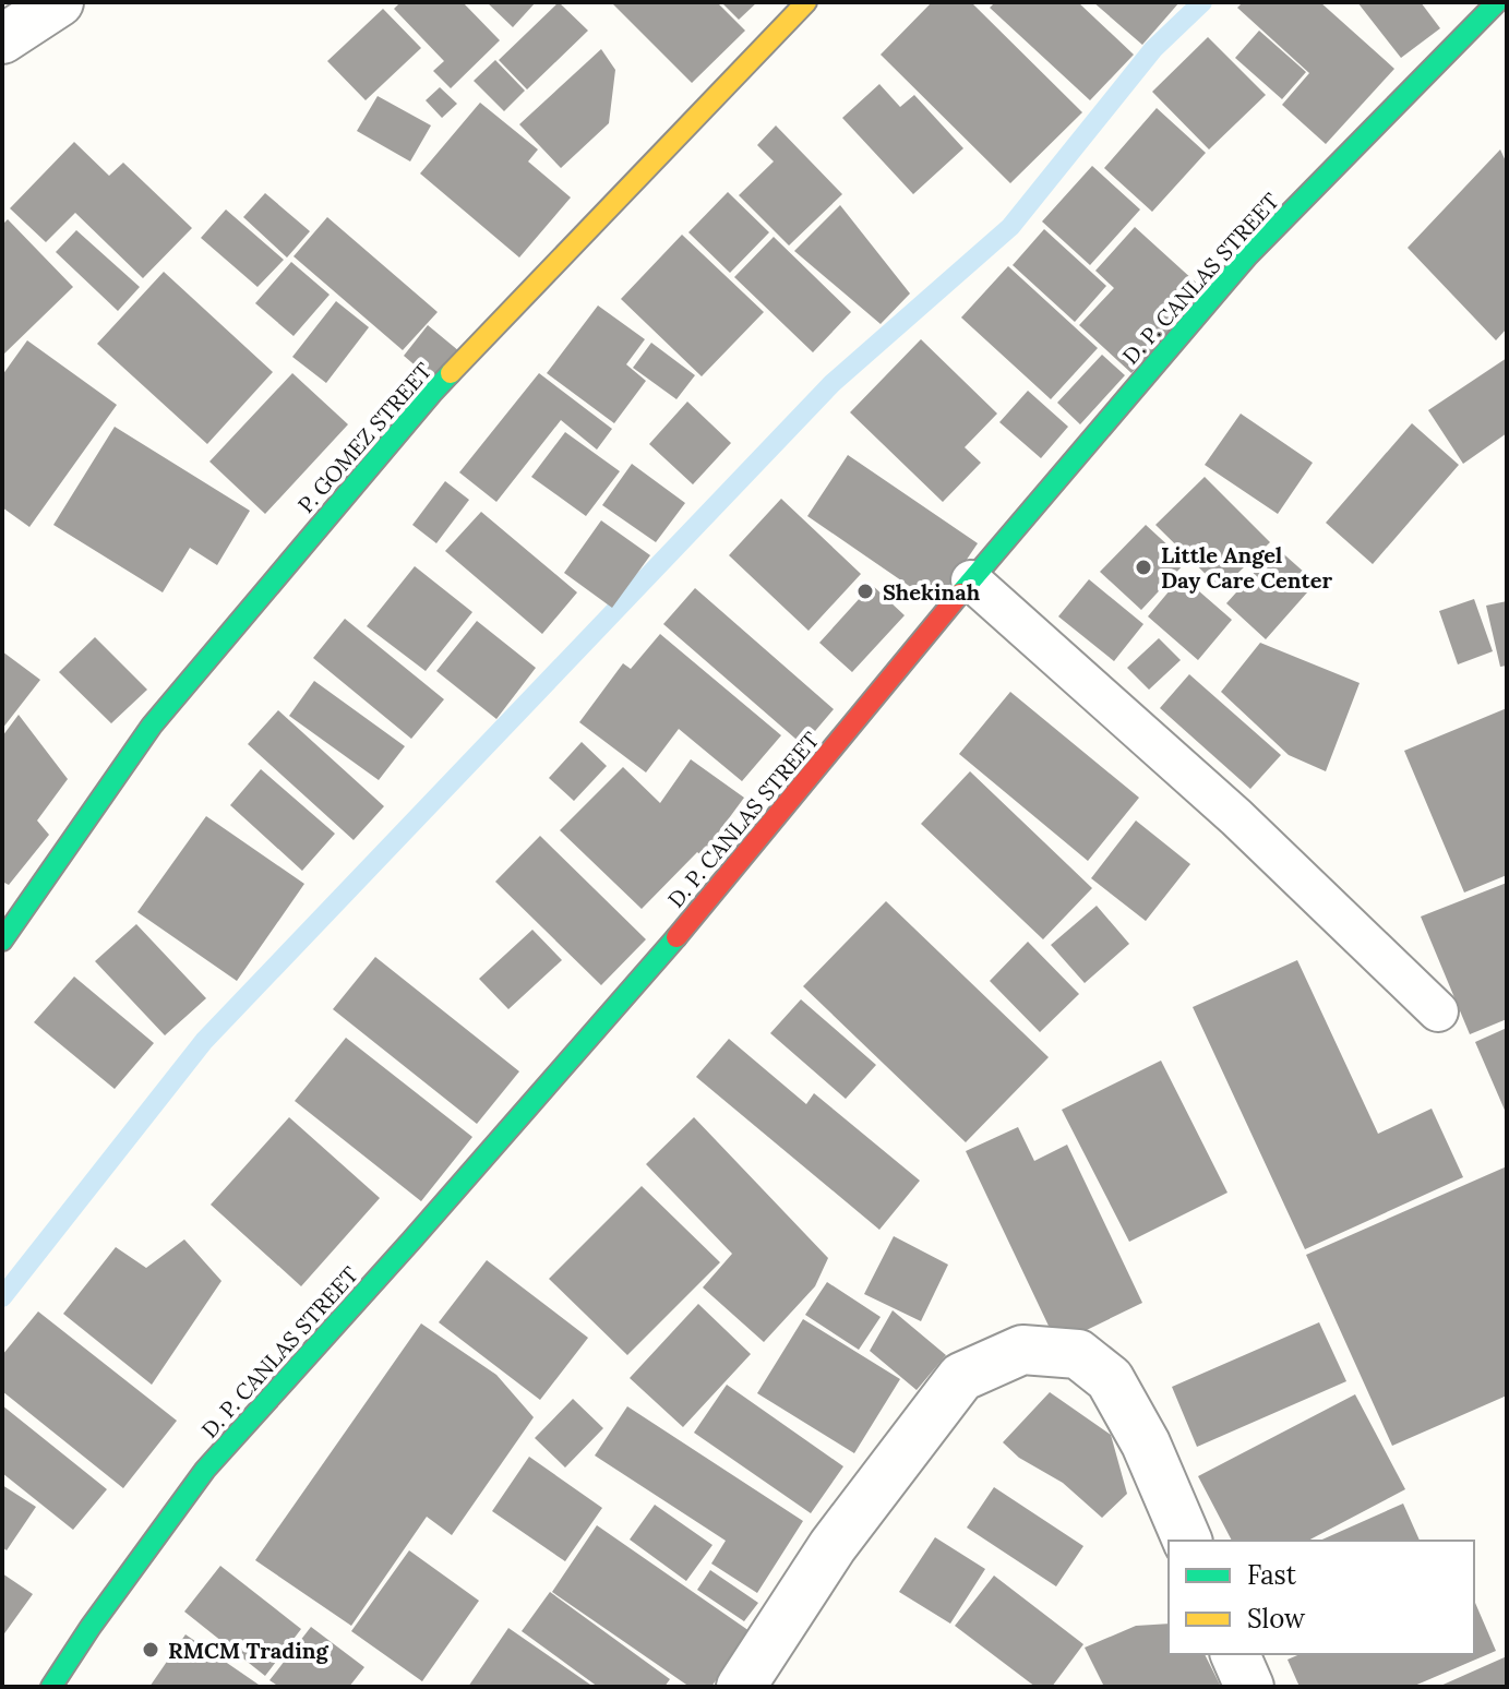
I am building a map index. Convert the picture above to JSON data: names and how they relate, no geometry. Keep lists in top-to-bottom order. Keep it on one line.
{"streets":{"main road":["D. P. CANLAS STREET","P. GOMEZ STREET"]},"places":["Little Angel Day Care Center","Shekinah","RMCM Trading"],"legend":["Fast","Slow"]}
